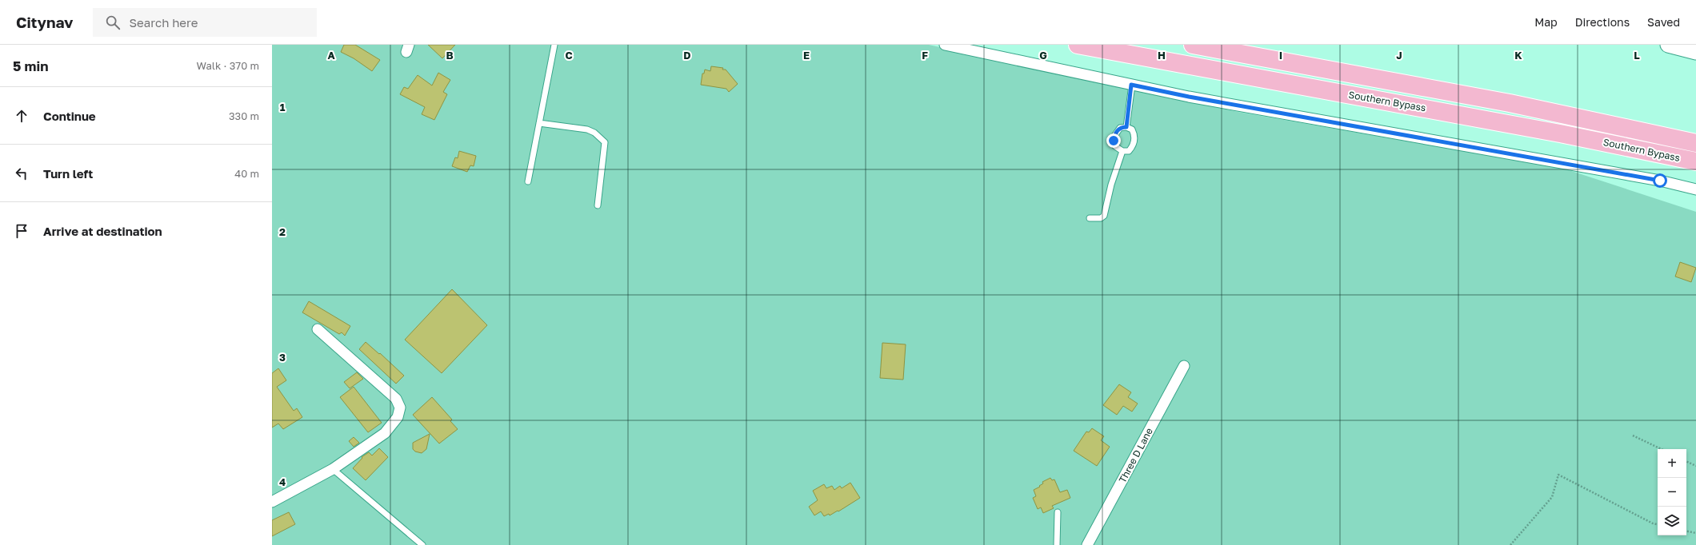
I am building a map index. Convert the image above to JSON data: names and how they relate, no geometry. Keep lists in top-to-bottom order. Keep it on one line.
{"streets":{"highway":["Southern Bypass"],"street":["Three D Lane"]},"page":{"header":"Citynav","search":"Search here","nav":["Map","Directions","Saved"],"heading":["5 min","Walk · 370 m"],"list":[["Continue","330 m"],["Turn left","40 m"],"Arrive at destination"],"map_buttons":["+","−"]},"grid":{"columns":["A","B","C","D","E","F","G","H","I","J","K","L"],"rows":["1","2","3","4"]}}
